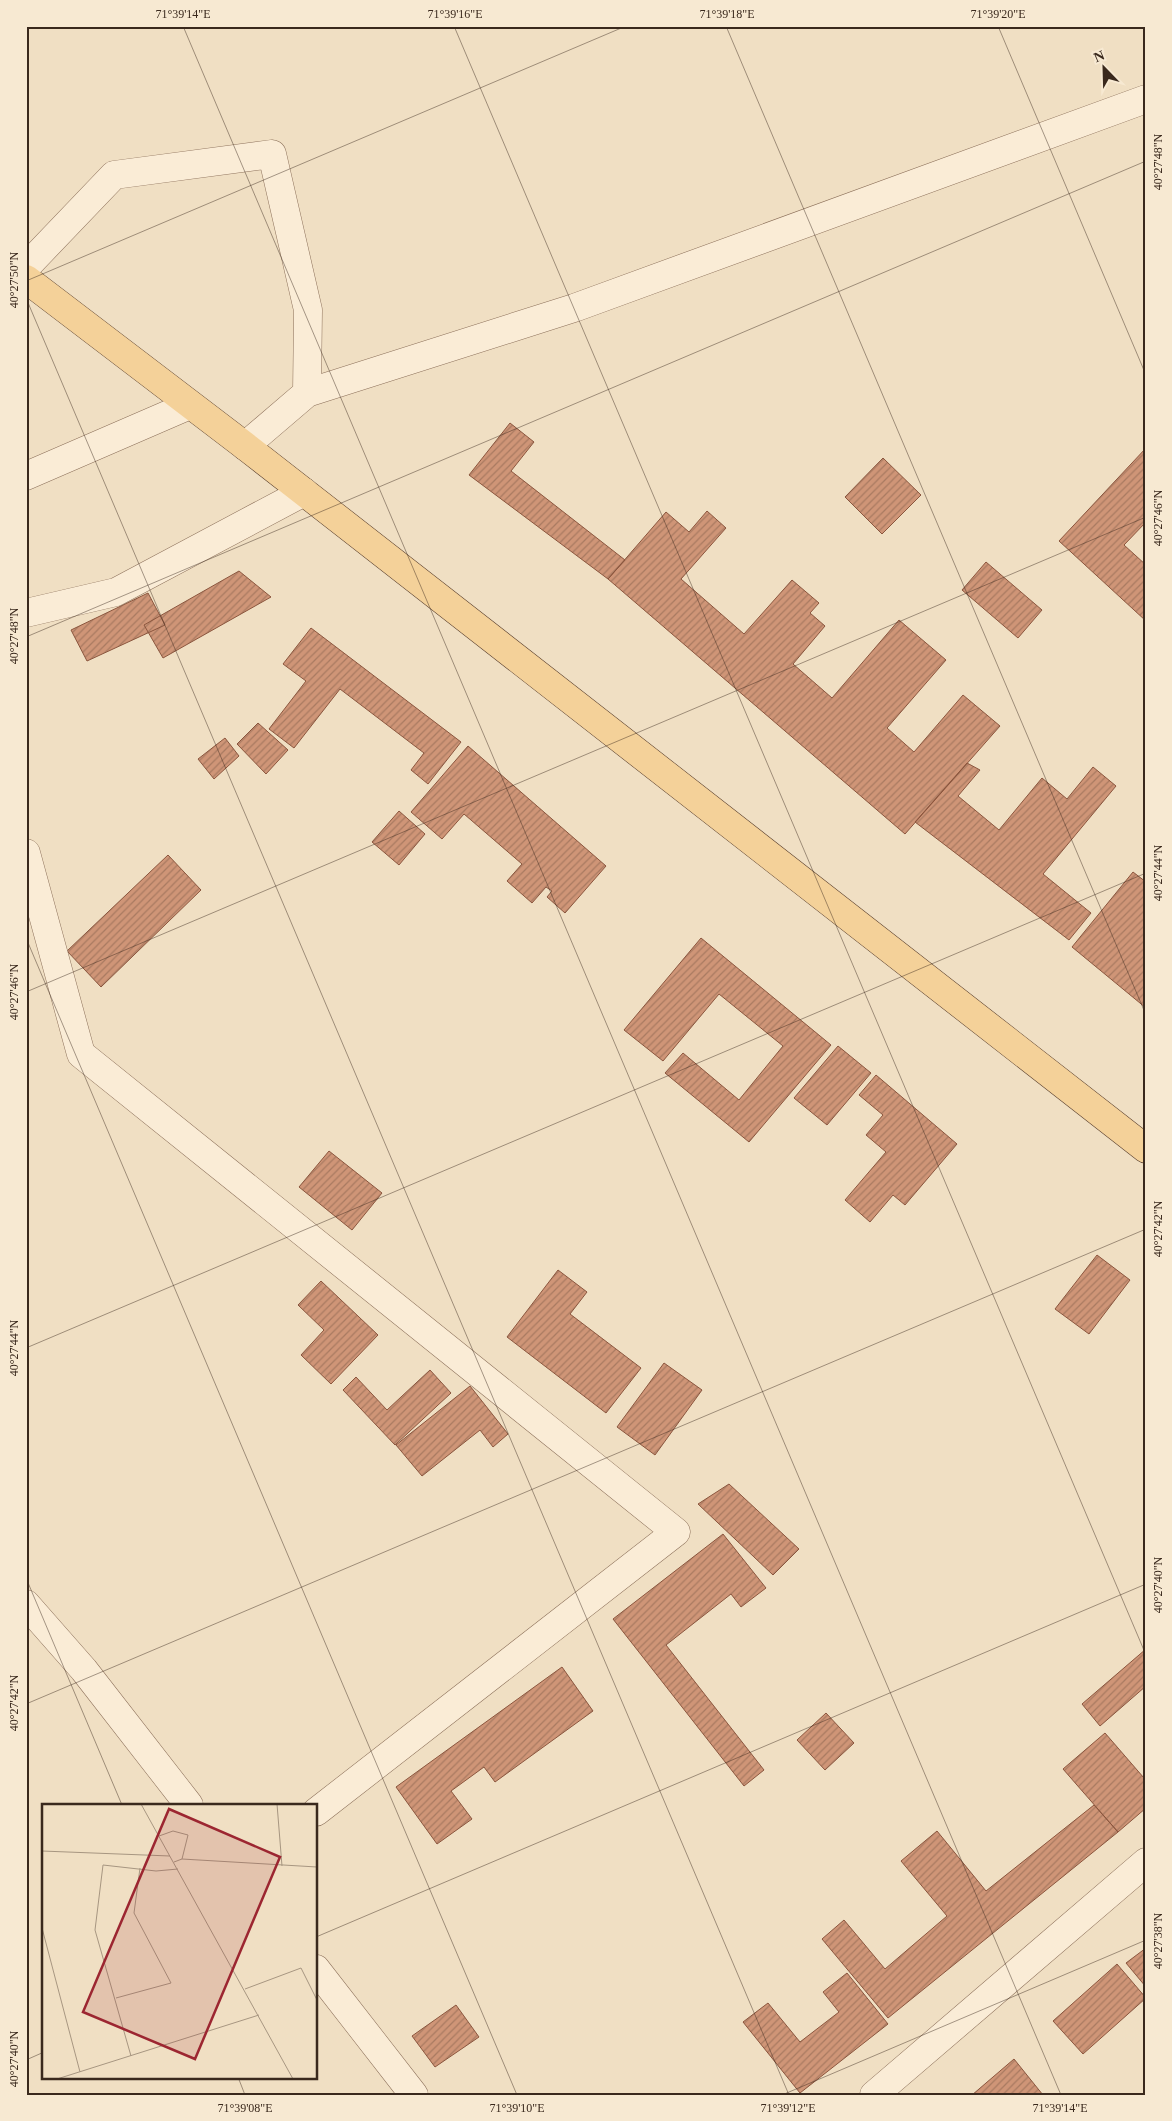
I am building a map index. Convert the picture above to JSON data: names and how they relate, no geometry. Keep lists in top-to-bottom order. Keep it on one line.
{"north":"top left","coordinates":["71°39'14\"E","71°39'16\"E","71°39'18\"E","71°39'20\"E","40°27'48\"N","40°27'50\"N","40°27'46\"N","40°27'44\"N","40°27'42\"N","40°27'40\"N","40°27'38\"N","71°39'08\"E","71°39'10\"E","71°39'12\"E"]}
